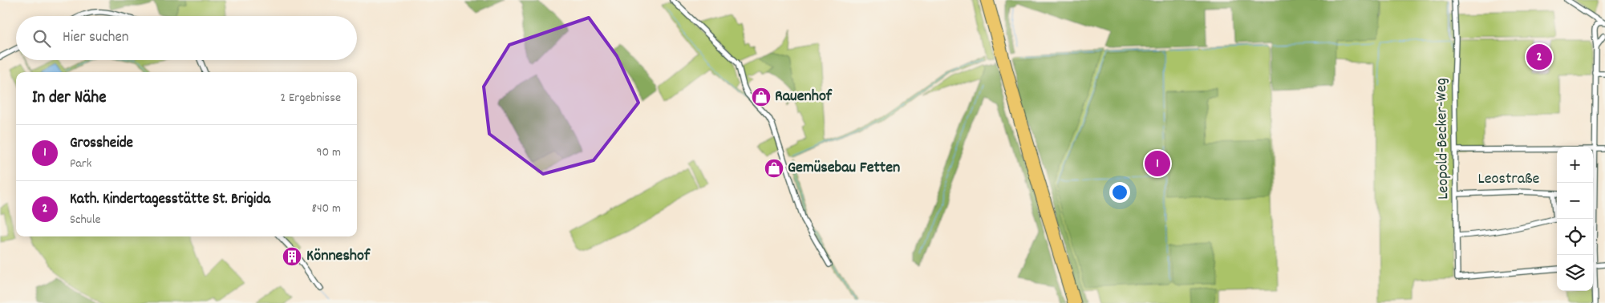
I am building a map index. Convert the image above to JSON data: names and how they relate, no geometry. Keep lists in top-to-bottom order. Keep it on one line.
{"streets":{"street":["Leopold-Becker-Weg","Leostraße"]},"crossings":[["Leopold-Becker-Weg","Leostraße"]],"places":{"shop":["Rauenhof","Gemüsebau Fetten"],"building":["Könneshof"]},"page":{"search":"Hier suchen","pins":["2","1"],"heading":["In der Nähe","2 Ergebnisse"],"list":[{"mark":"1","name":"Grossheide","note":"Park","value":"90 m"},{"mark":"2","name":"Kath. Kindertagesstätte St. Brigida","note":"Schule","value":"840 m"}],"map_buttons":["+","−"]}}
